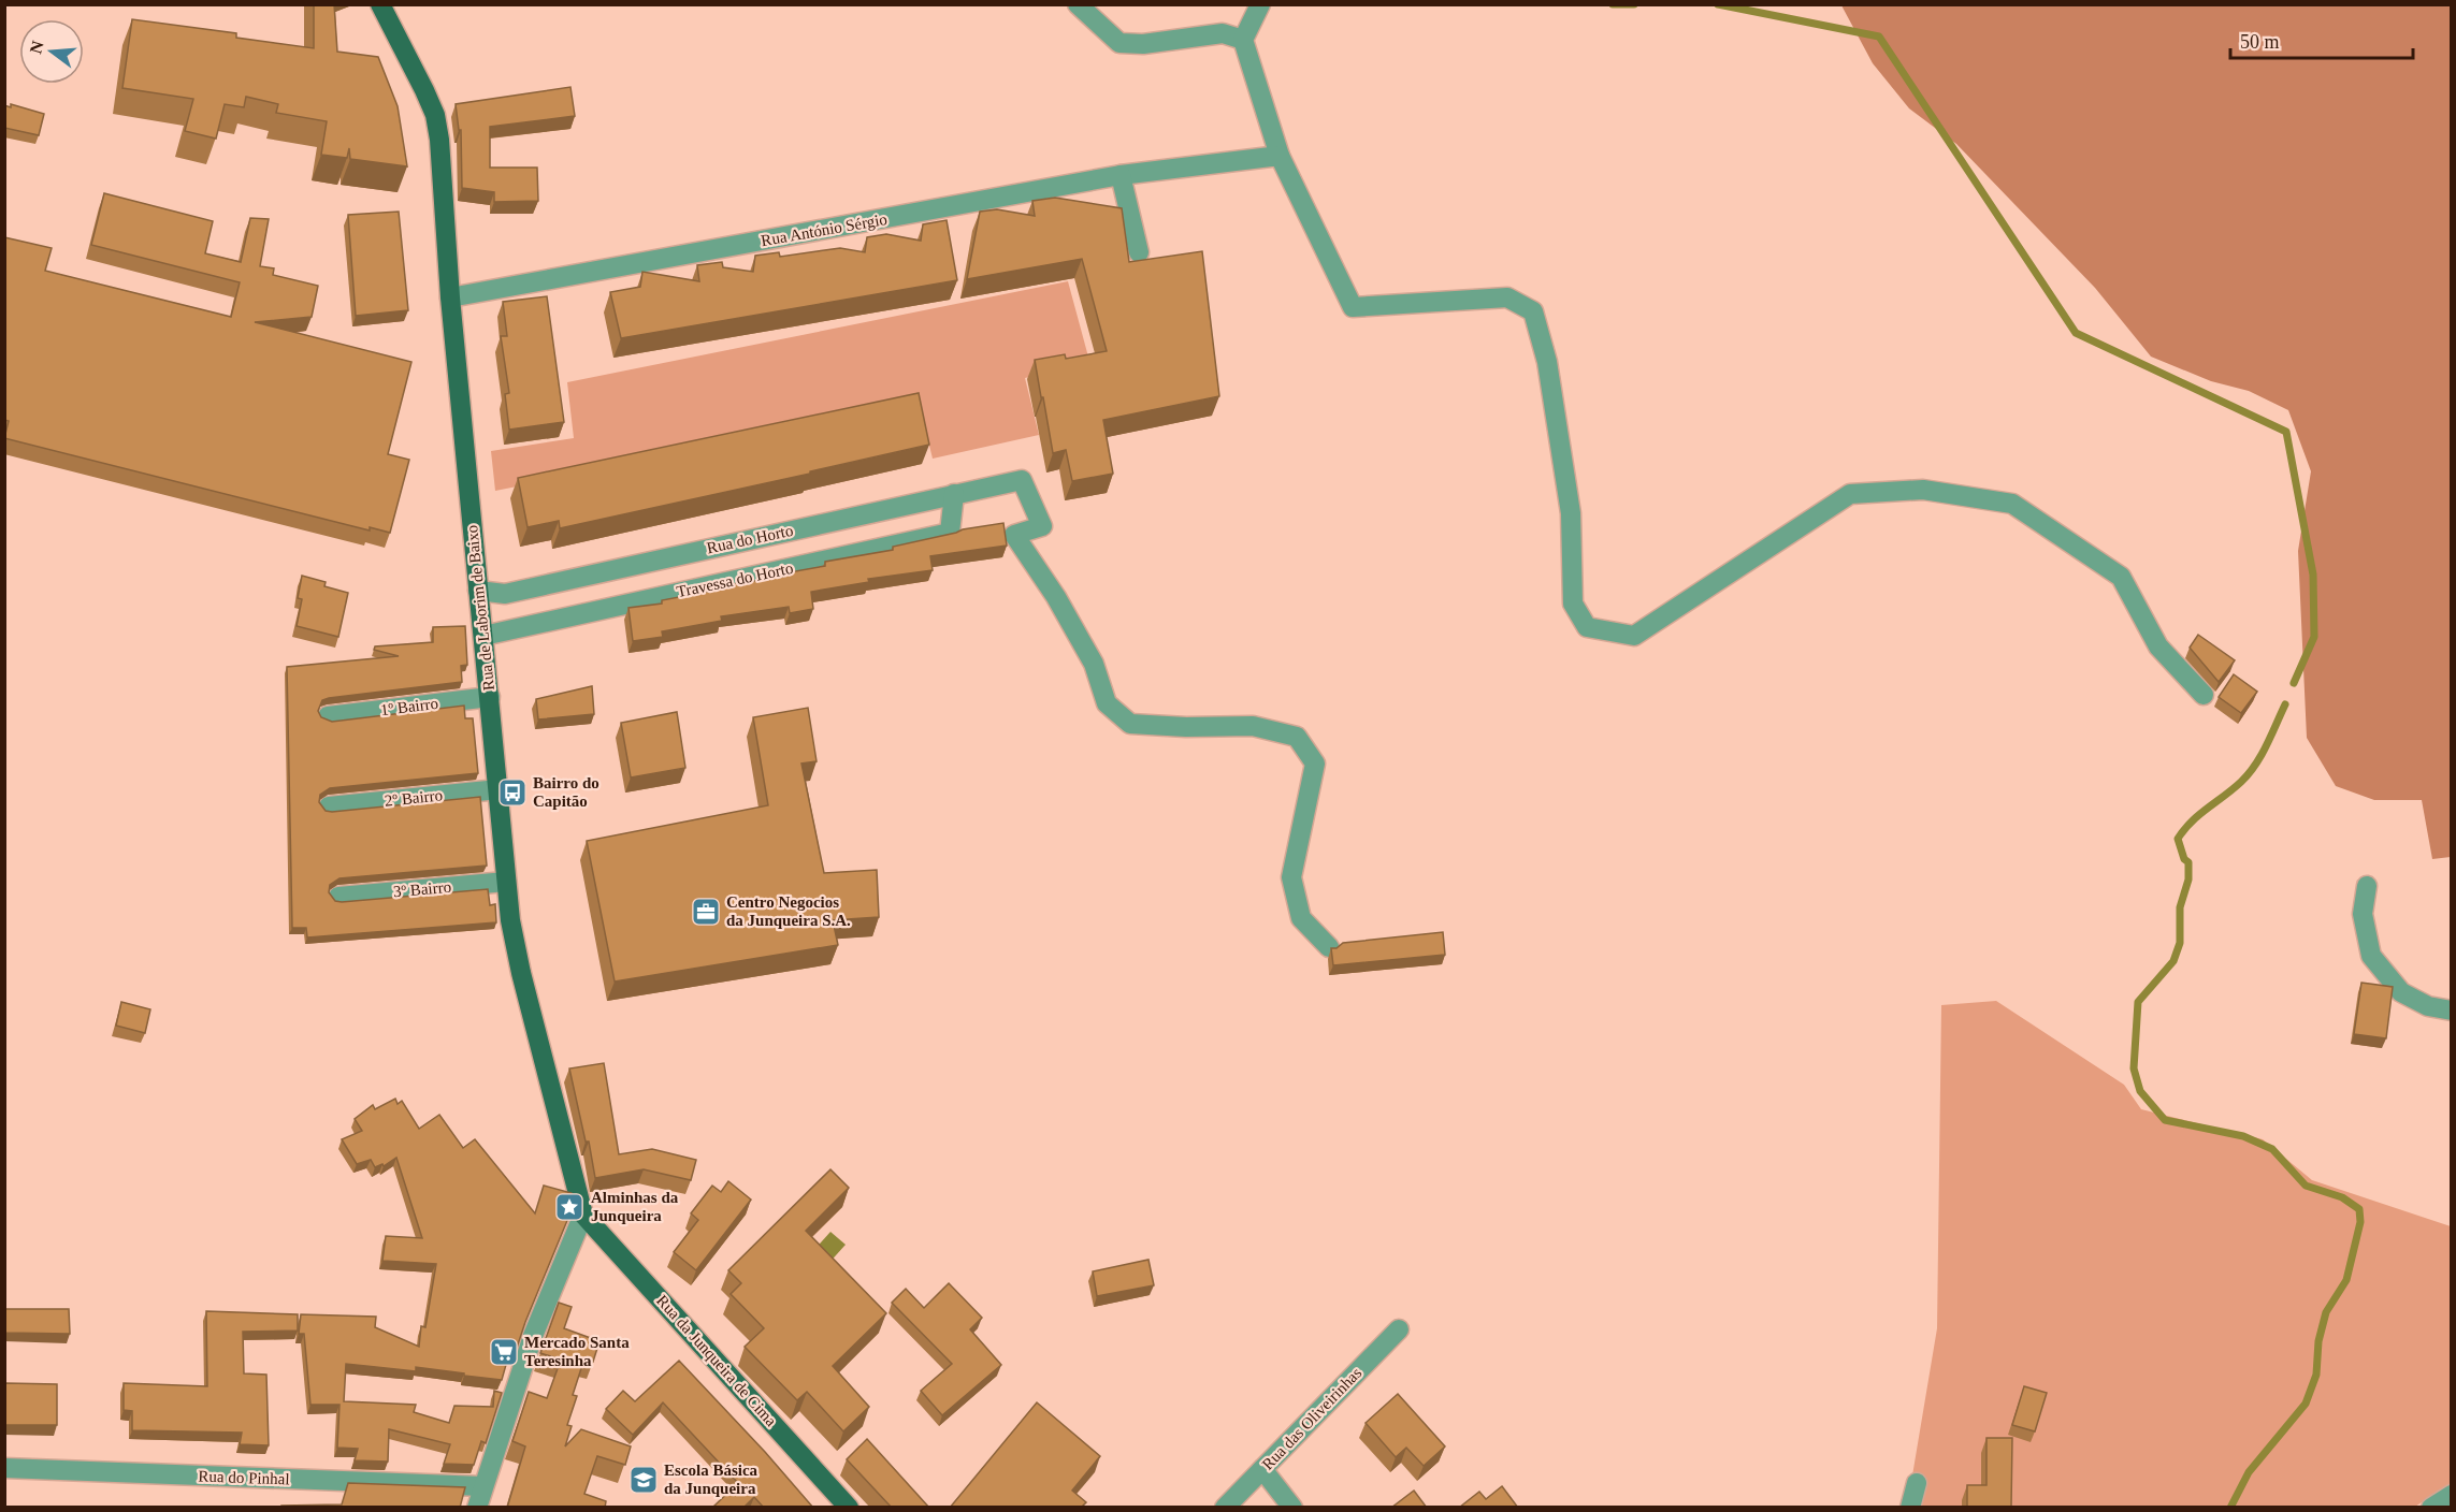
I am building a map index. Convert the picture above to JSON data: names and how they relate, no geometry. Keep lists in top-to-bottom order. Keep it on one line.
{"streets":{"main road":["Rua de Laborim de Baixo","Rua da Junqueira de Cima"],"street":["Rua António Sérgio","Rua do Horto","Travessa do Horto","1º Bairro","2º Bairro","3º Bairro","Rua das Oliveirinhas","Rua do Pinhal"]},"crossings":[["Rua António Sérgio","Rua de Laborim de Baixo"],["Rua do Horto","Travessa do Horto"],["Rua do Horto","Rua de Laborim de Baixo"],["Travessa do Horto","Rua de Laborim de Baixo"],["Rua de Laborim de Baixo","1º Bairro"],["Rua de Laborim de Baixo","2º Bairro"],["Rua de Laborim de Baixo","3º Bairro"],["Rua de Laborim de Baixo","Rua da Junqueira de Cima"]],"places":{"bus stop":["Bairro do Capitão"],"office":["Centro Negocios da Junqueira S.A."],"place":["Alminhas da Junqueira"],"supermarket":["Mercado Santa Teresinha"],"school or university":["Escola Básica da Junqueira"]},"scale_bar":"50 m","north":"left"}
